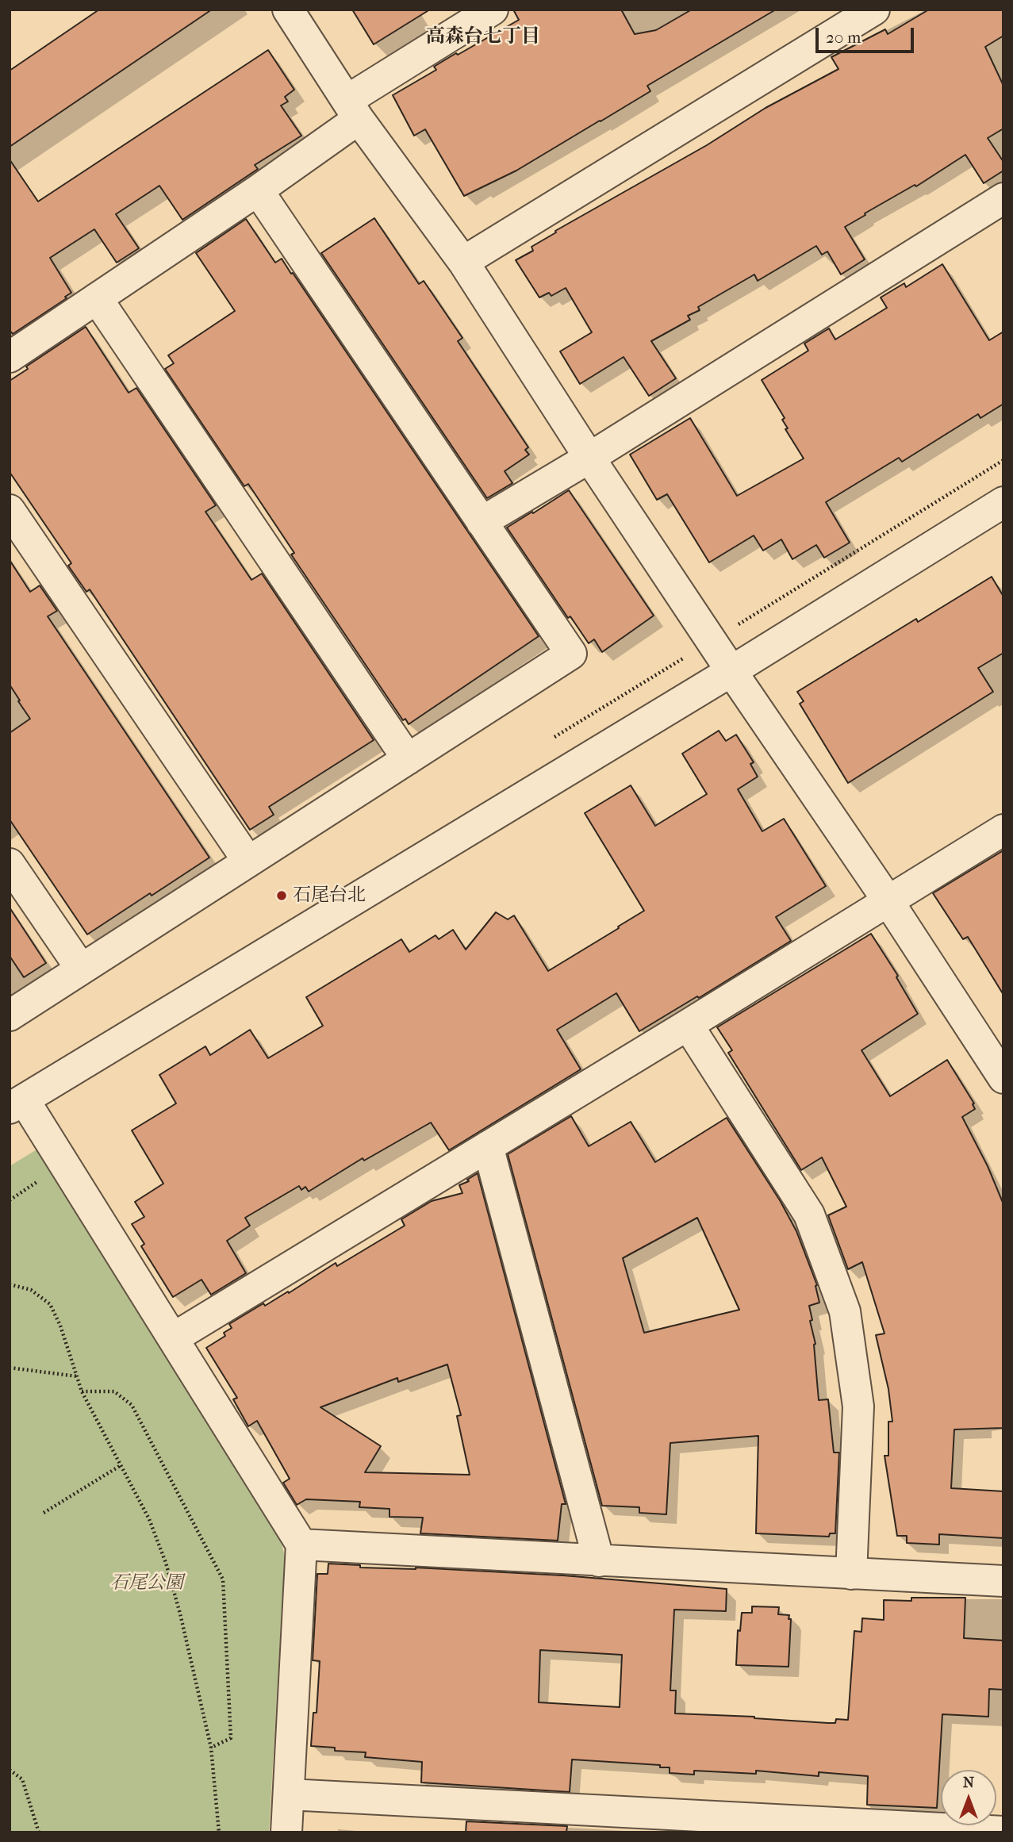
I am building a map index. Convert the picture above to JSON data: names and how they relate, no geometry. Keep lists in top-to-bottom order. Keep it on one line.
{"districts":["高森台七丁目"],"parks":["石尾公園"],"places":["石尾台北"],"scale_bar":"20 m","north":"top"}
